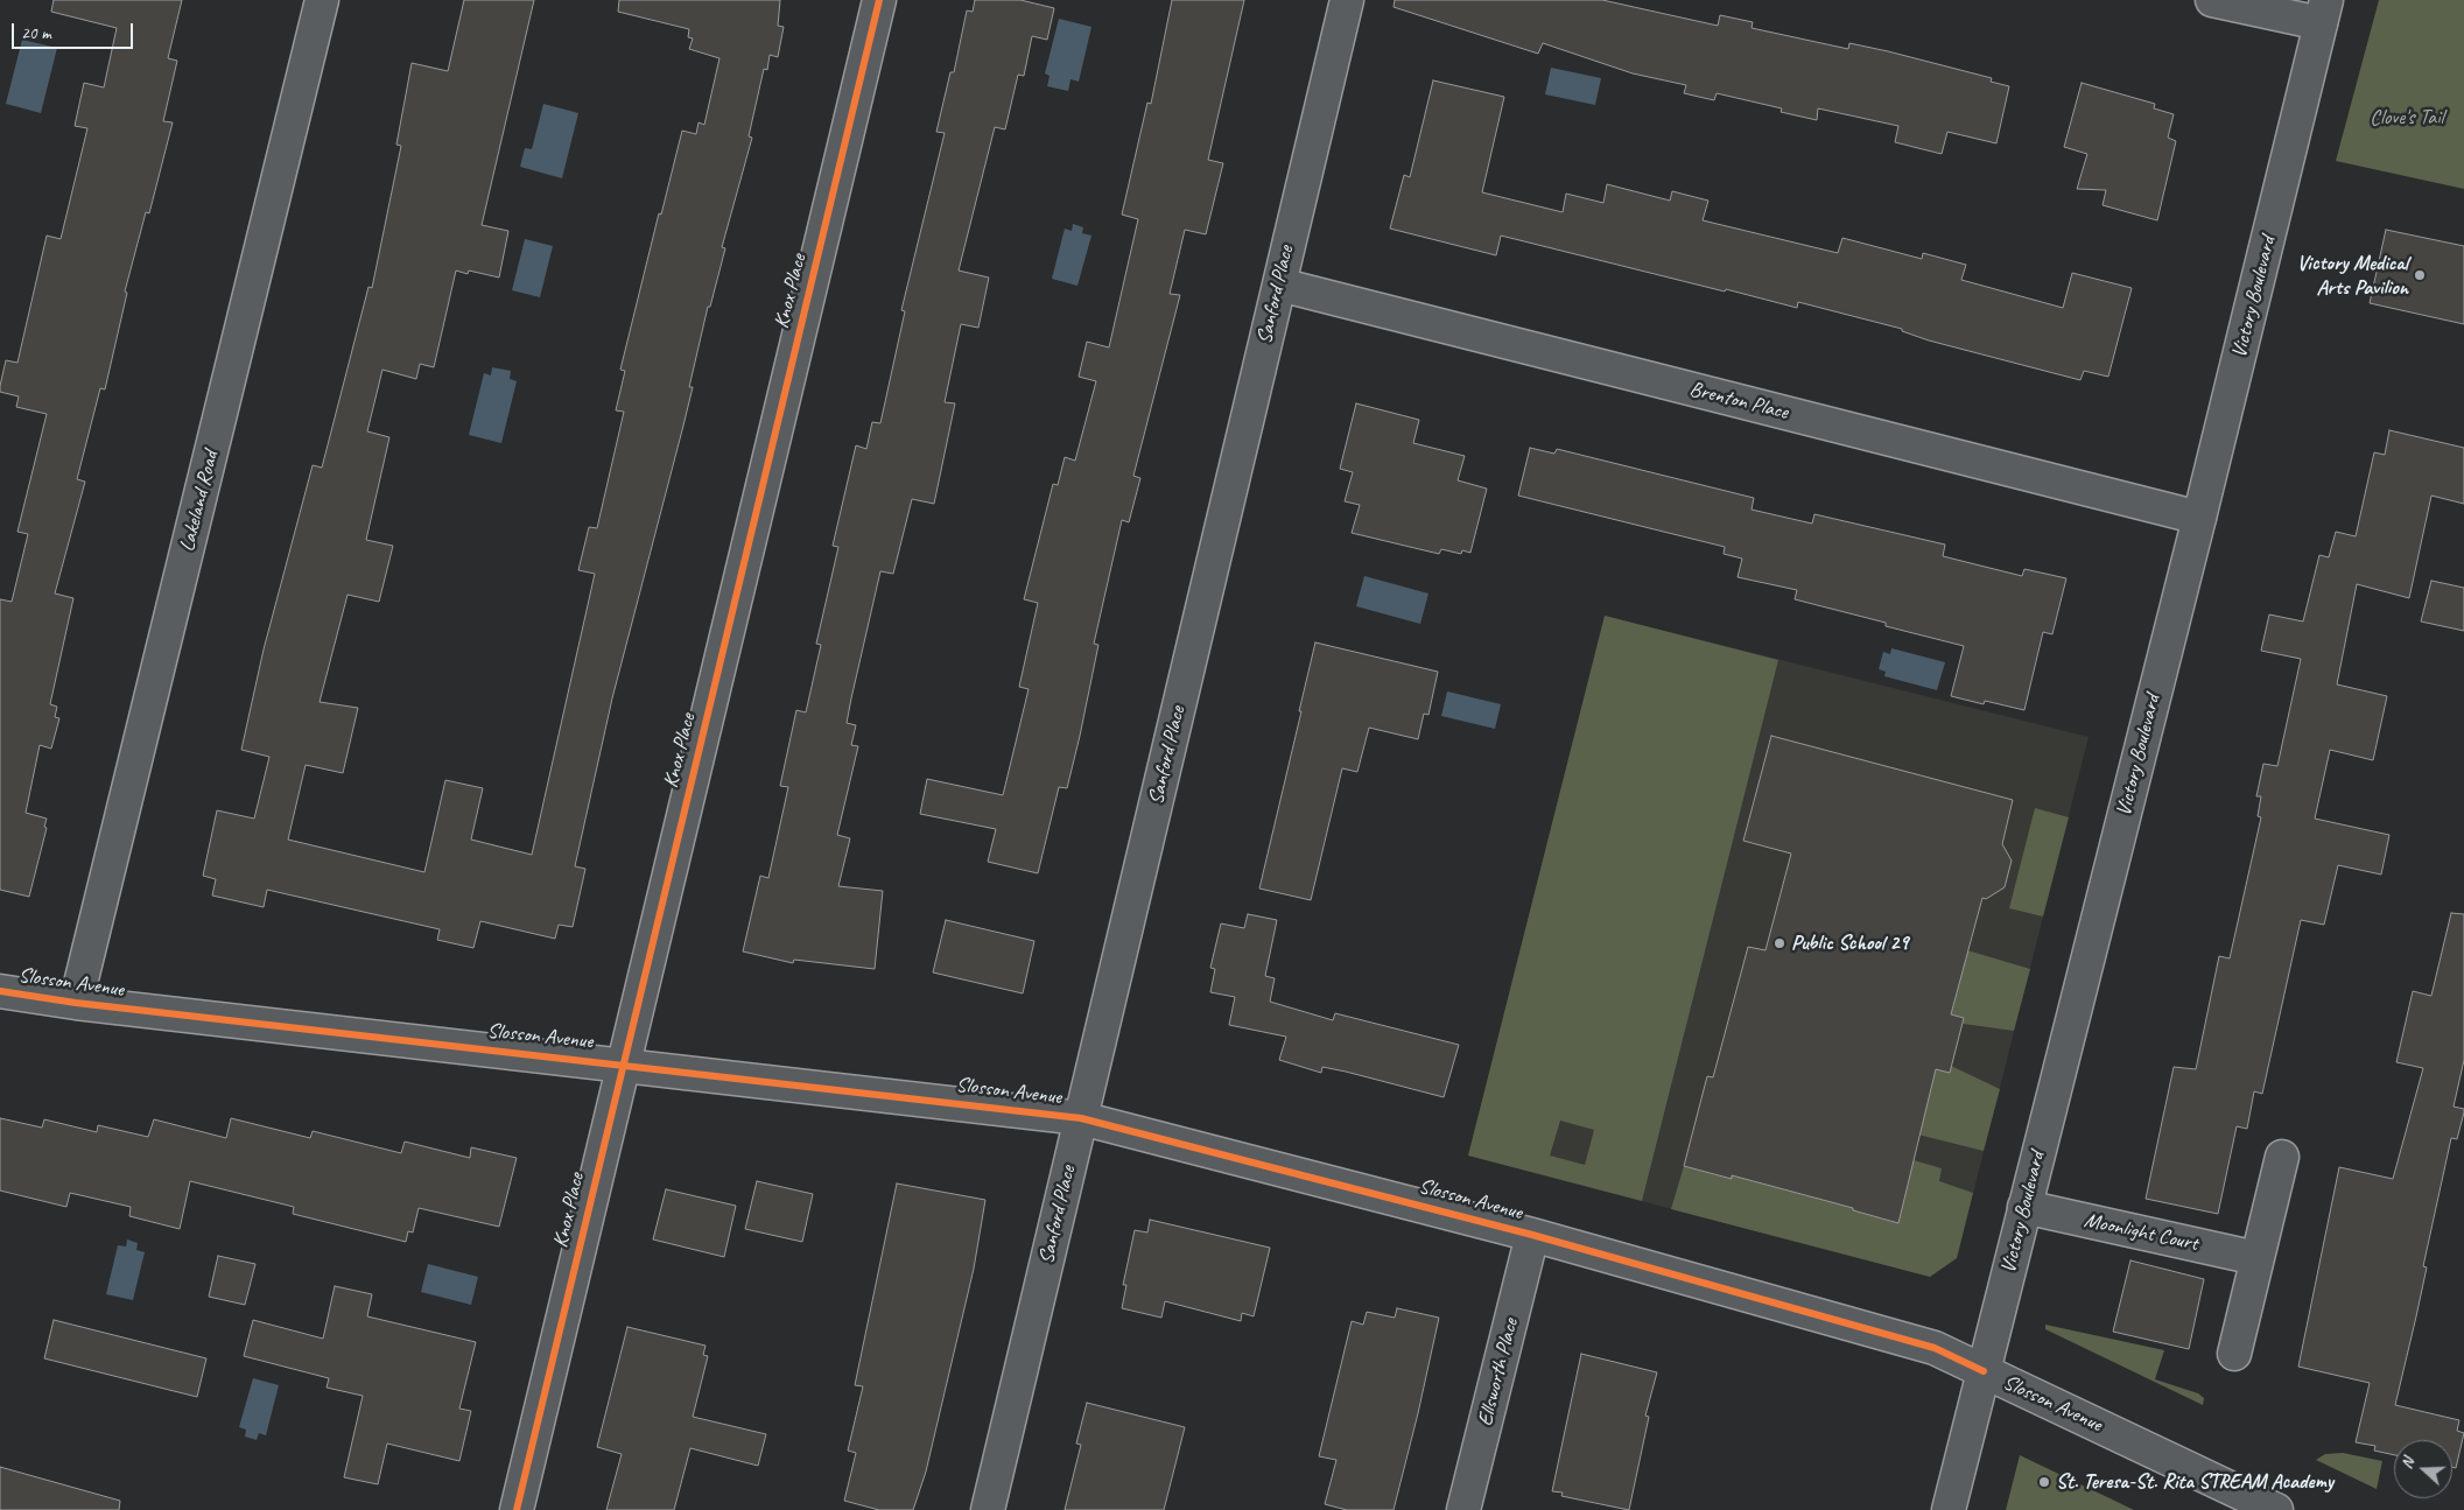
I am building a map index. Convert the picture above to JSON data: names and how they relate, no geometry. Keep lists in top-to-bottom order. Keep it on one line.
{"streets":{"street":["Knox Place","Sanford Place","Victory Boulevard","Brenton Place","Lakeland Road","Slosson Avenue","Moonlight Court","Ellsworth Place"]},"crossings":[["Knox Place","Slosson Avenue"],["Sanford Place","Brenton Place"],["Sanford Place","Slosson Avenue"],["Victory Boulevard","Brenton Place"],["Victory Boulevard","Slosson Avenue"],["Victory Boulevard","Moonlight Court"],["Lakeland Road","Slosson Avenue"],["Slosson Avenue","Ellsworth Place"]],"parks":["Clove's Tail"],"places":["Victory Medical Arts Pavilion","Public School 29","St. Teresa-St. Rita STREAM Academy"],"scale_bar":"20 m","north":"left"}
